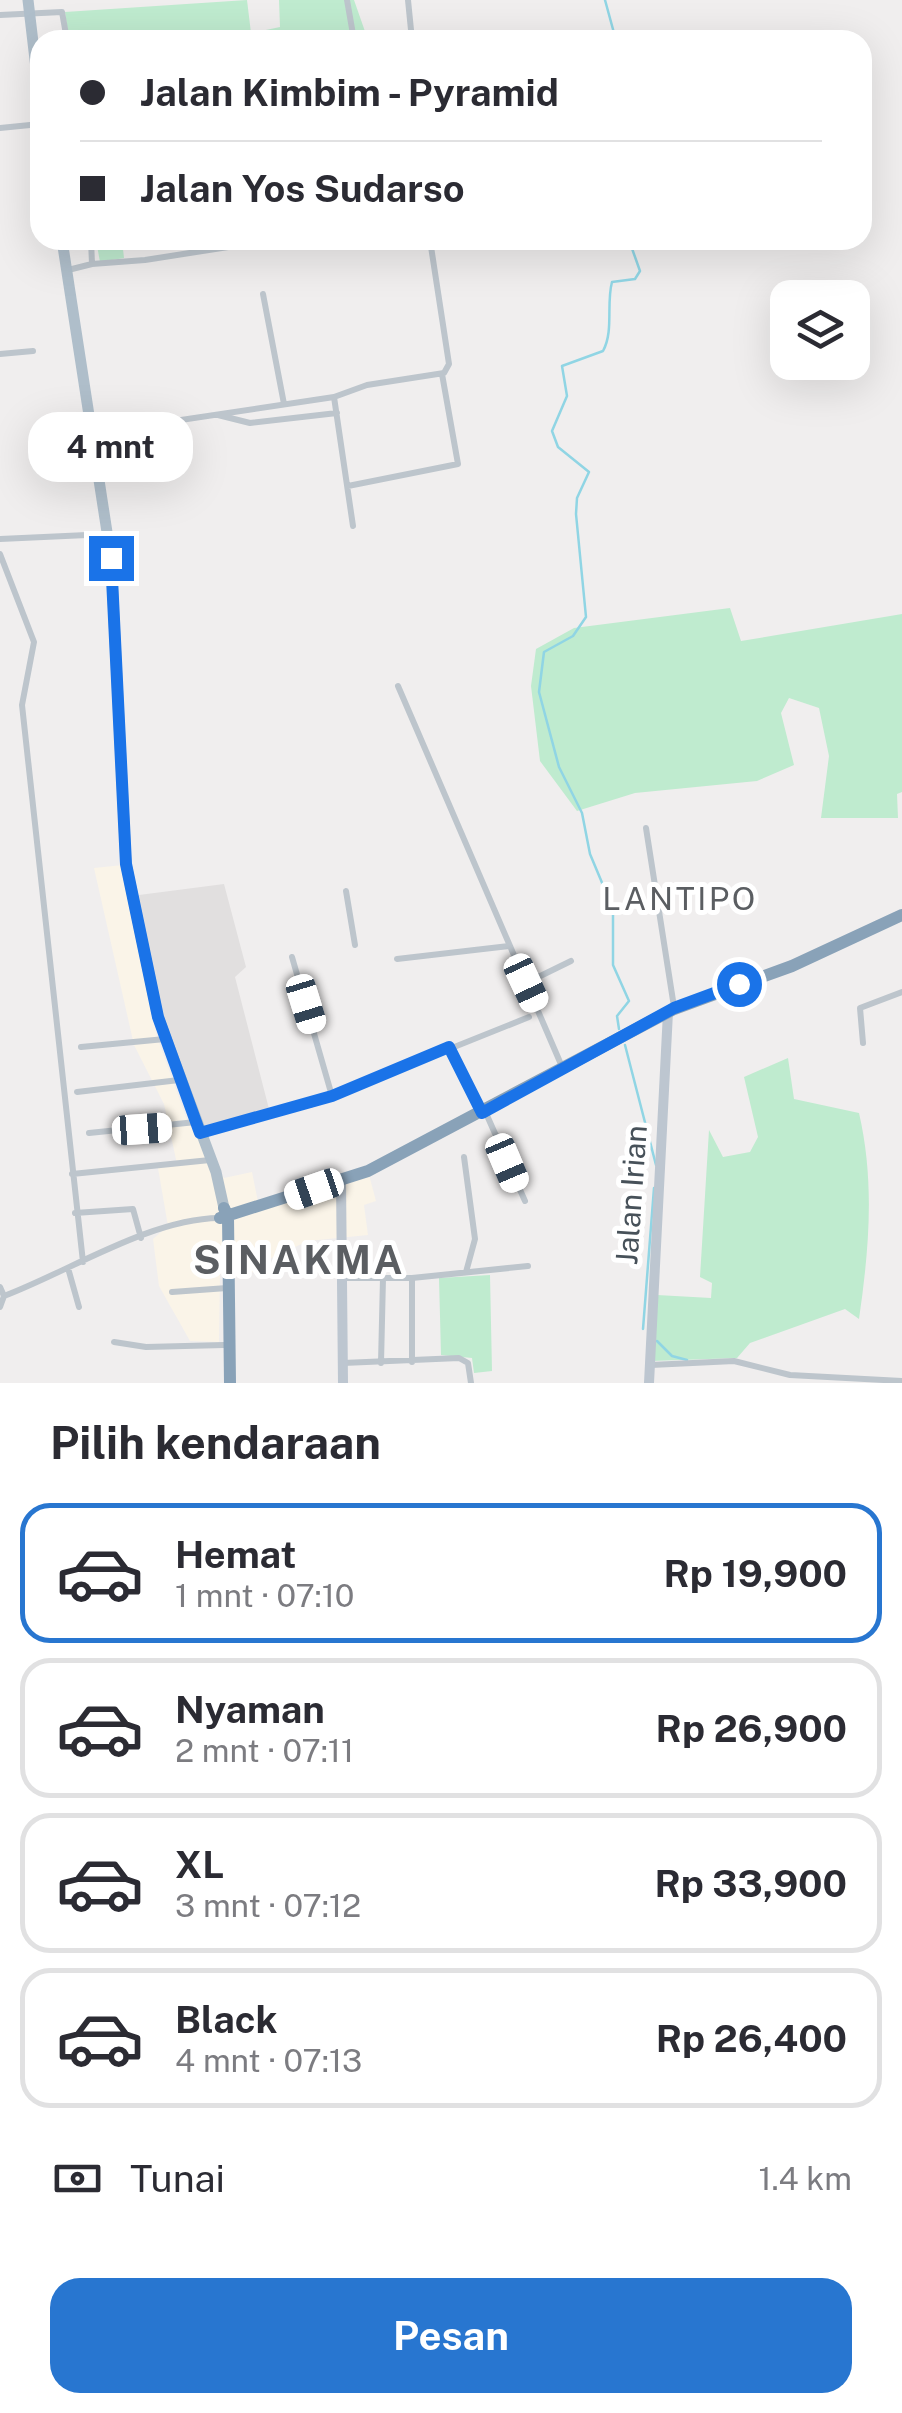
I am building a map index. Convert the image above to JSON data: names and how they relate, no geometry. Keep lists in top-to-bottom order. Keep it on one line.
{"streets":{"main road":["Jalan Irian"]},"districts":["LANTIPO","SINAKMA"],"page":{"banner":["Jalan Kimbim - Pyramid","Jalan Yos Sudarso"],"bubble":"4 mnt","heading":"Pilih kendaraan","list":[{"name":"Hemat","note":"1 mnt · 07:10","value":"Rp 19,900"},{"name":"Nyaman","note":"2 mnt · 07:11","value":"Rp 26,900"},{"name":"XL","note":"3 mnt · 07:12","value":"Rp 33,900"},{"name":"Black","note":"4 mnt · 07:13","value":"Rp 26,400"}],"pay":["Tunai","1.4 km"],"buttons":"Pesan"}}
